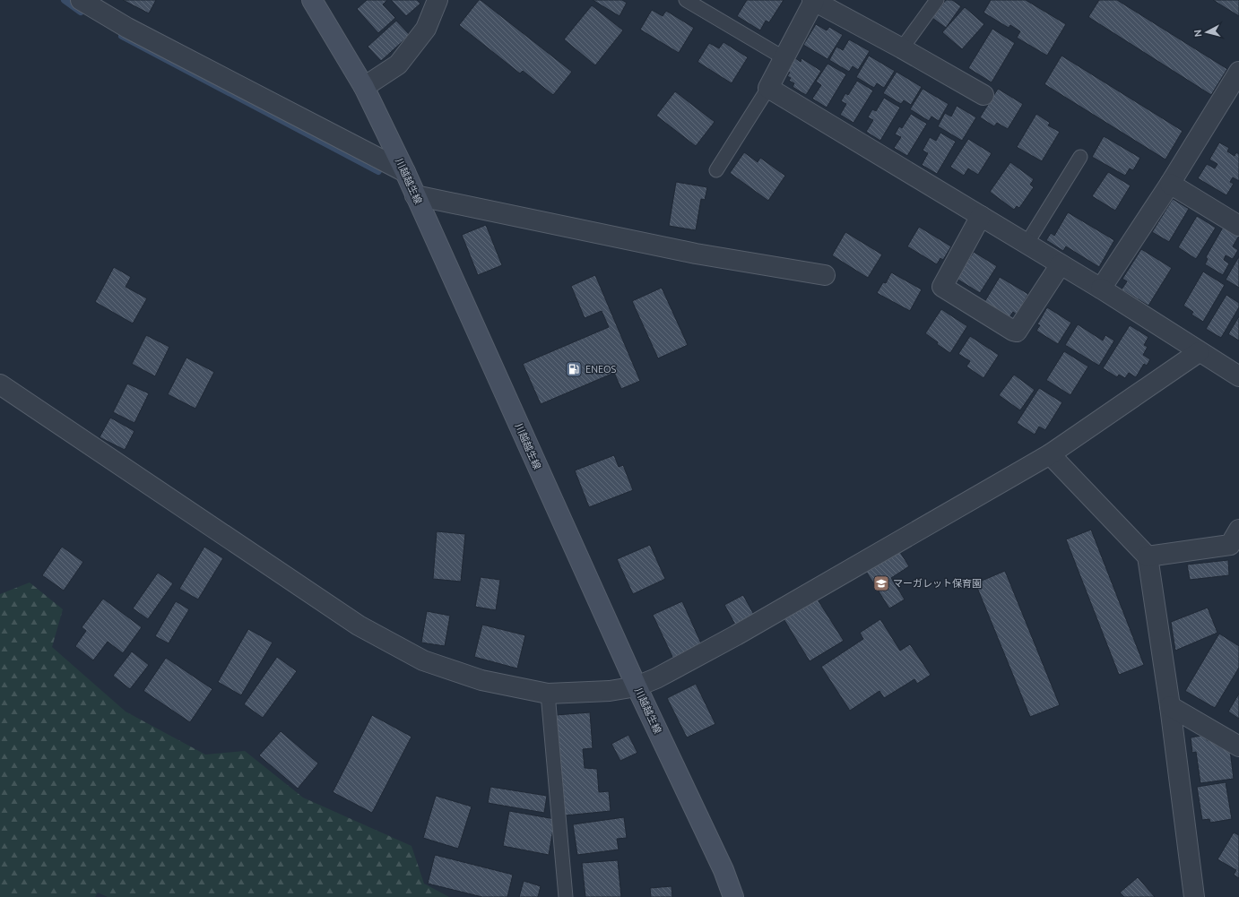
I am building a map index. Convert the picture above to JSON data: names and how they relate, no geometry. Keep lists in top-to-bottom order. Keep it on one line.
{"streets":{"main road":["川越越生線"]},"places":{"fuel station":["ENEOS"],"school or university":["マーガレット保育園"]},"north":"left"}
